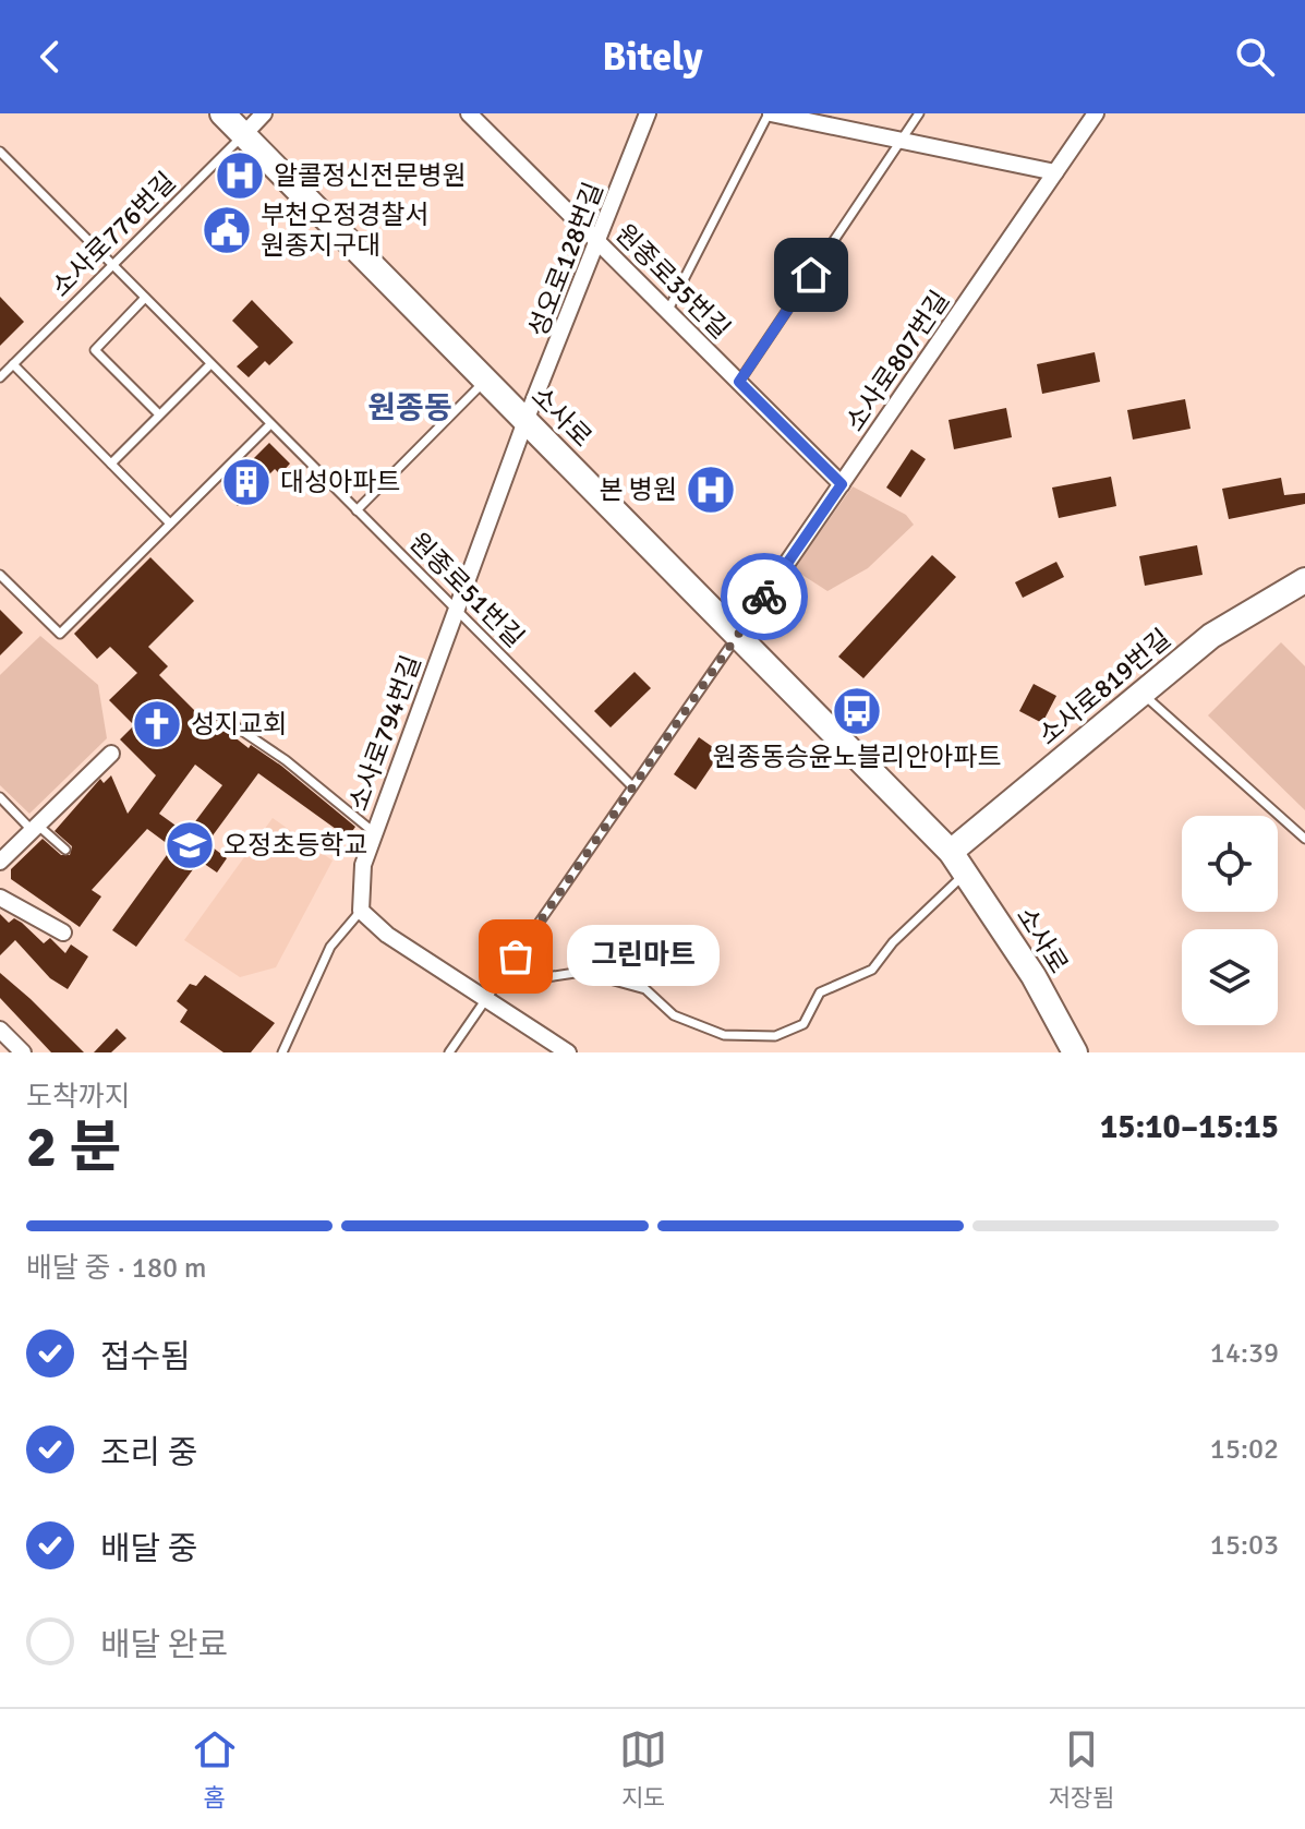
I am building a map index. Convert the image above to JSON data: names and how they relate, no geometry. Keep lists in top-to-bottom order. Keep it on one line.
{"streets":{"street":["성오로128번길","원종로35번길","소사로807번길","소사로","소사로819번길","소사로794번길"],"lane":["소사로776번길","원종로51번길"]},"crossings":[["소사로776번길","소사로"],["소사로776번길","원종로51번길"],["성오로128번길","원종로35번길"],["성오로128번길","소사로"],["성오로128번길","소사로794번길"],["원종로35번길","소사로807번길"],["소사로807번길","소사로"],["소사로","소사로819번길"],["소사로","소사로794번길"],["원종로51번길","소사로794번길"]],"districts":["원종동"],"places":{"hospital":["알콜정신전문병원","본 병원"],"public building":["부천오정경찰서 원종지구대"],"building":["대성아파트"],"bus stop":["원종동승윤노블리안아파트"],"church":["성지교회"],"school or university":["오정초등학교"],"other":["그린마트"]},"page":{"header":"Bitely","bubble":"그린마트","heading":["2 분","도착까지","15:10–15:15"],"bar":"배달 중 · 180 m","list":[["접수됨","14:39"],["조리 중","15:02"],["배달 중","15:03"],"배달 완료"],"tabs":["홈","지도","저장됨"]}}
